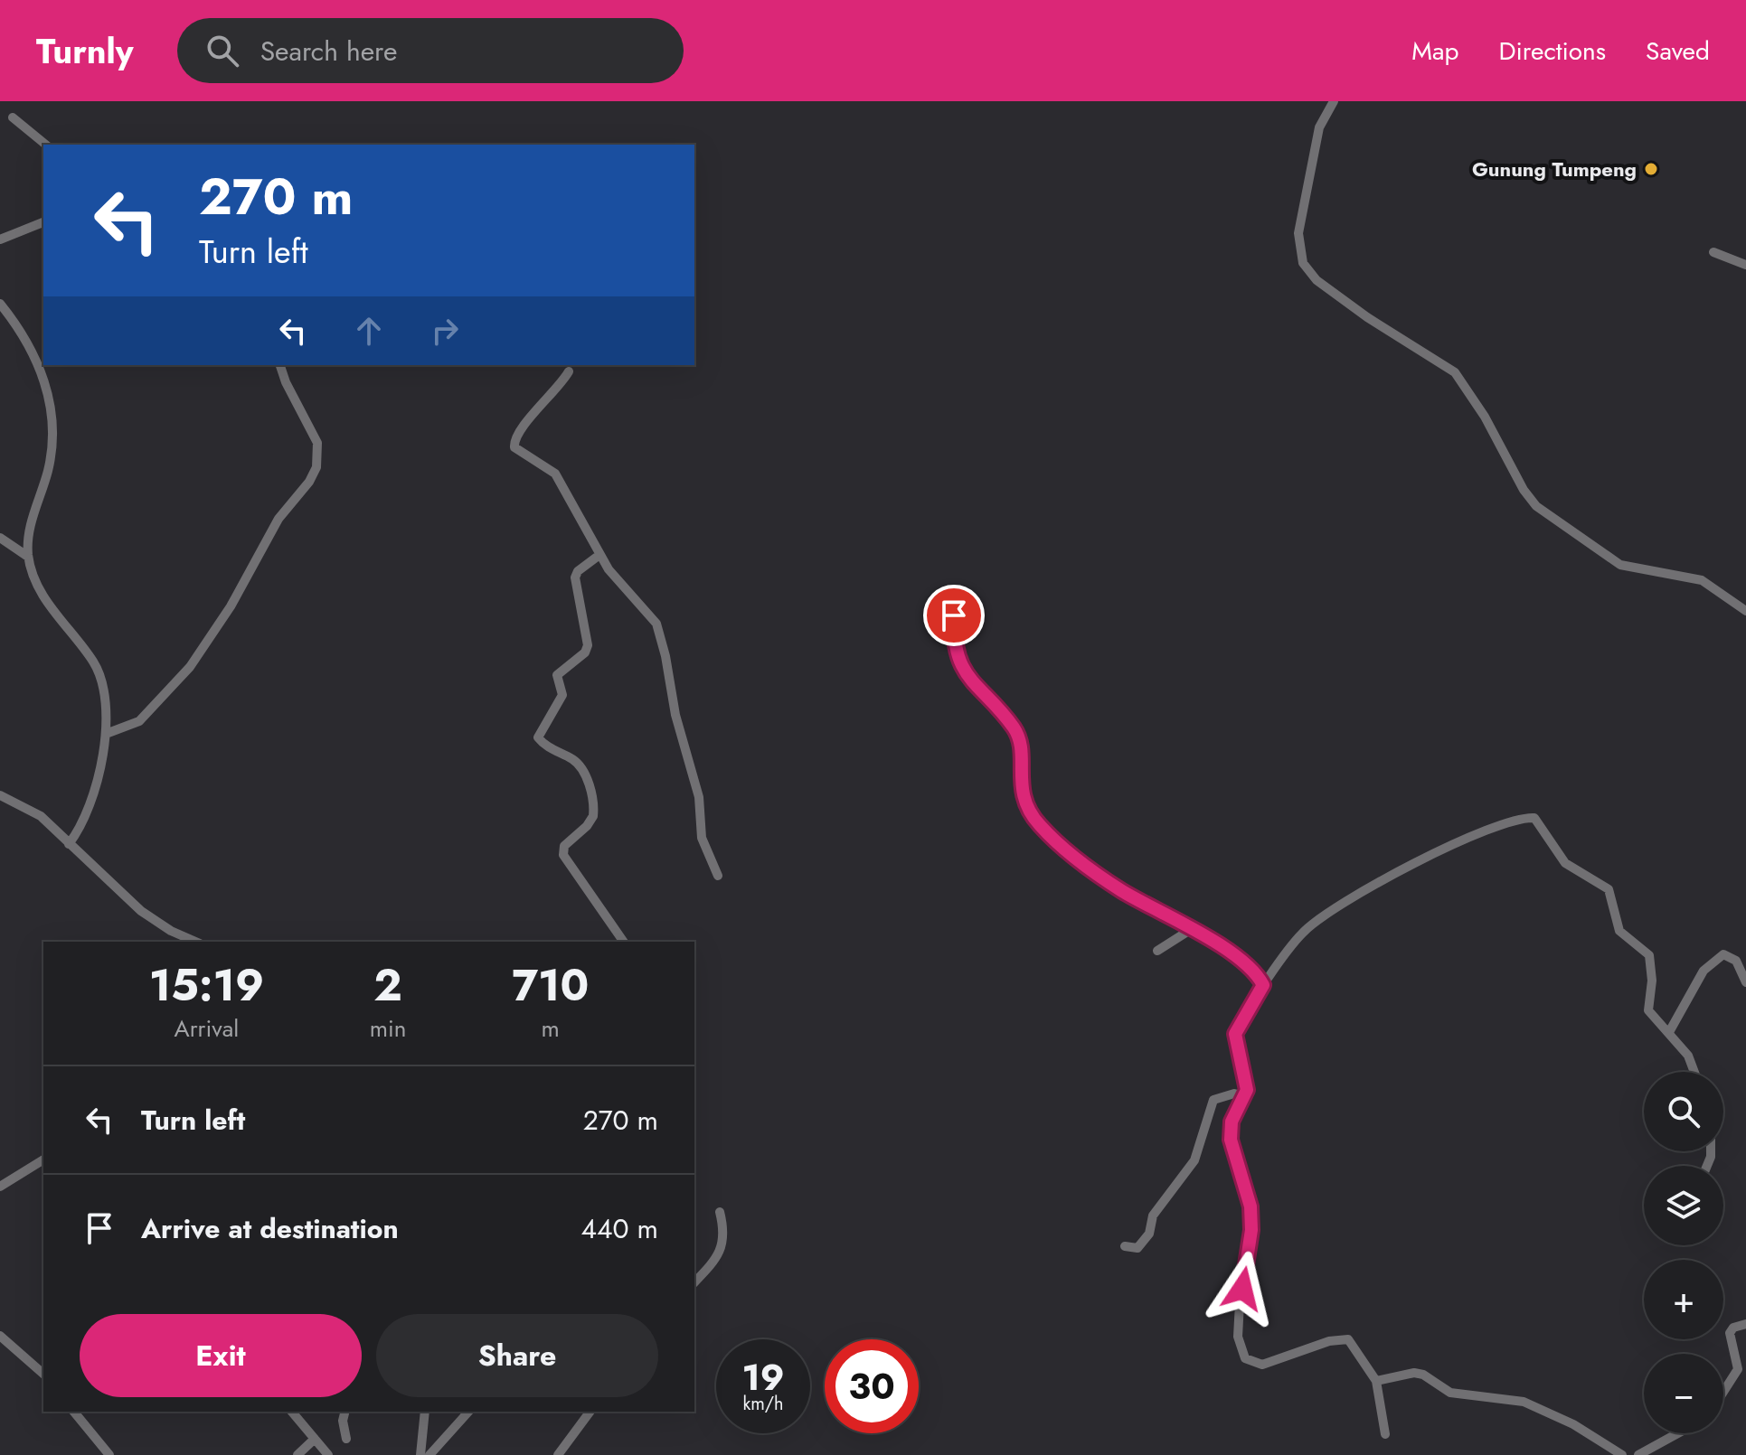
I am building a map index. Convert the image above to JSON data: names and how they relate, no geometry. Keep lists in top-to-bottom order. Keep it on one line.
{"places":["Gunung Tumpeng"],"page":{"header":"Turnly","search":"Search here","nav":["Map","Directions","Saved"],"turn":["270 m","Turn left"],"eta":["15:19","Arrival","2","min","710","m"],"list":[{"name":"Turn left","value":"270 m"},{"name":"Arrive at destination","value":"440 m"}],"map_buttons":["+","−"],"buttons":["Exit","Share"],"speed":"19 km/h","limit":"30"}}
